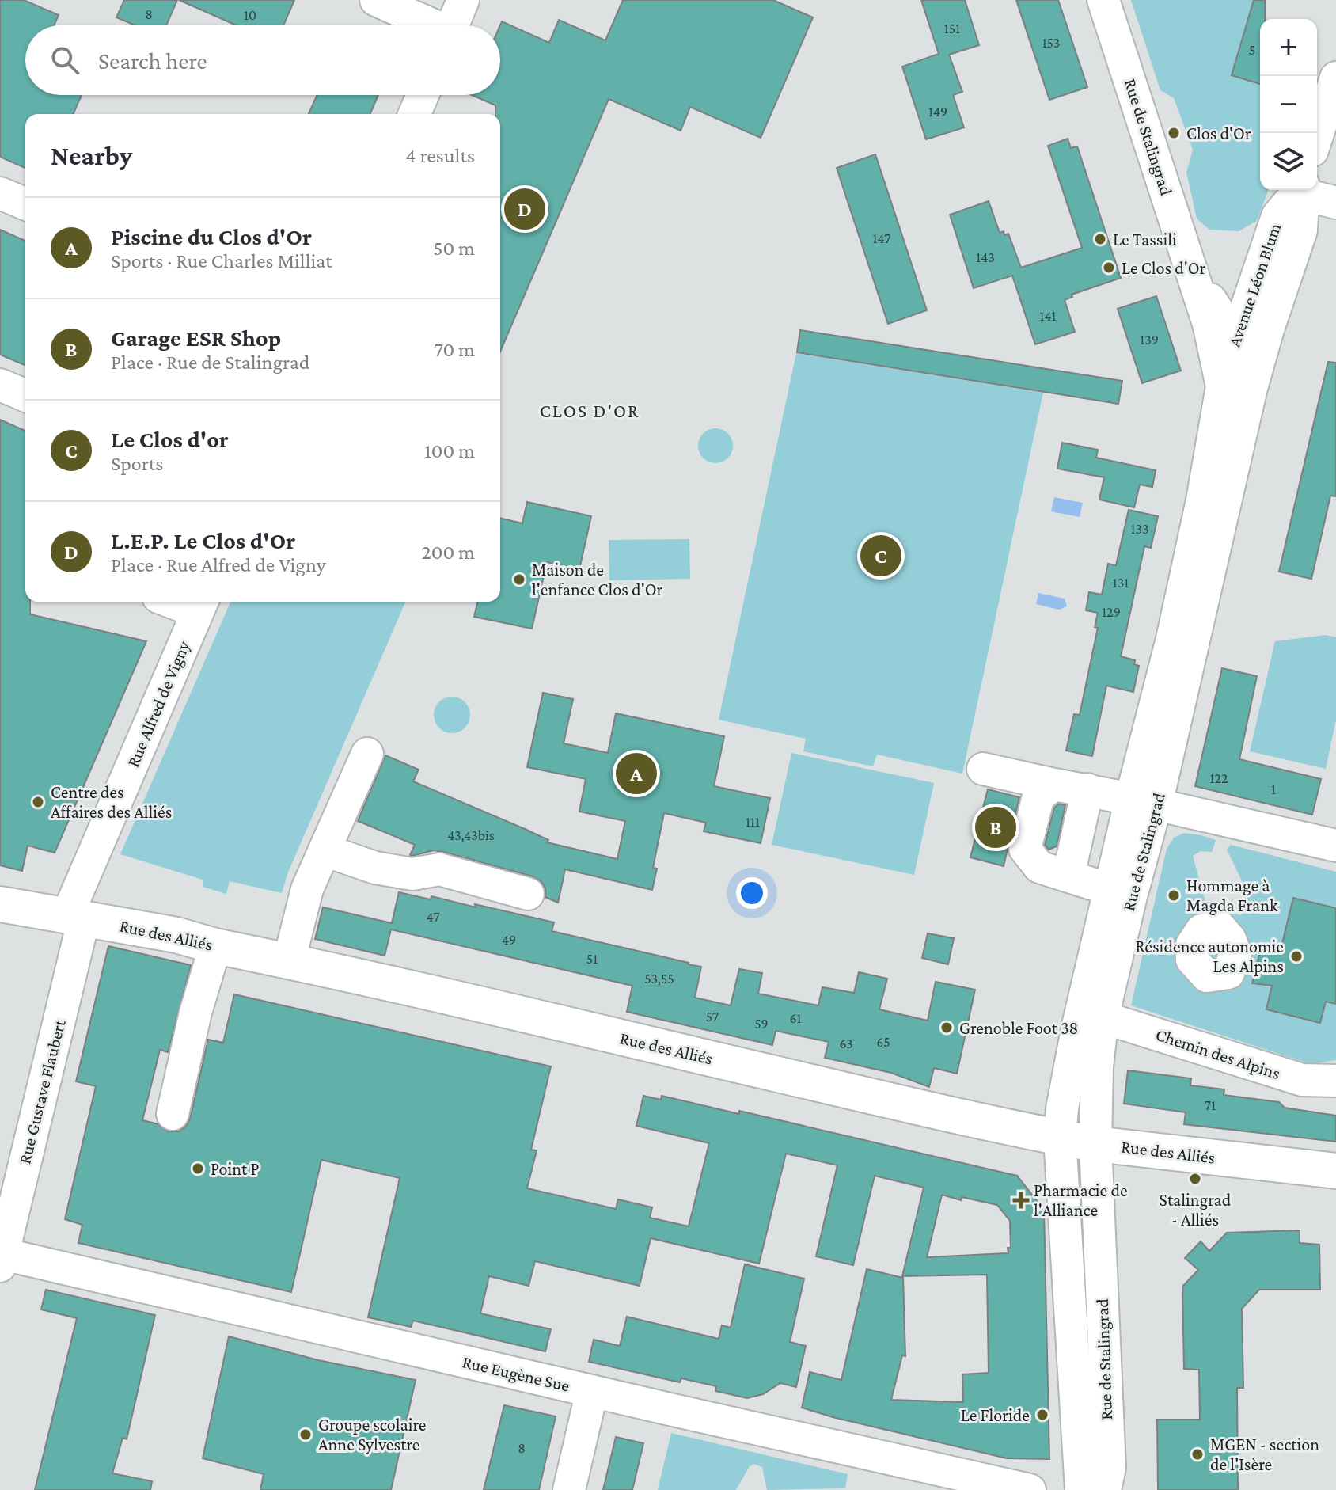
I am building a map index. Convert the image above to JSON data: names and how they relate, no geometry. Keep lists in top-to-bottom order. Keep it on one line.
{"streets":{"main road":["Rue des Alliés"],"street":["Rue de Stalingrad","Avenue Léon Blum","Rue Alfred de Vigny","Chemin des Alpins","Rue Gustave Flaubert","Rue Eugène Sue"]},"crossings":[["Rue de Stalingrad","Avenue Léon Blum"],["Rue de Stalingrad","Rue des Alliés"],["Rue de Stalingrad","Chemin des Alpins"],["Rue Alfred de Vigny","Rue des Alliés"],["Rue Alfred de Vigny","Rue Gustave Flaubert"],["Rue des Alliés","Rue Gustave Flaubert"],["Rue Gustave Flaubert","Rue Eugène Sue"]],"districts":["CLOS D'OR"],"places":{"other":["Clos d'Or","Le Tassili","Le Clos d'Or","Maison de l'enfance Clos d'Or","Centre des Affaires des Alliés","Hommage à Magda Frank","Résidence autonomie Les Alpins","Grenoble Foot 38","Point P","Stalingrad - Alliés","Le Floride","Groupe scolaire Anne Sylvestre","MGEN - section de l'Isère"],"health":["Pharmacie de l'Alliance"]},"house_numbers":["8","10","151","153","5","149","147","143","141","139","133","131","129","122","1","111","43,43bis","47","49","51","53,55","57","61","59","65","63","71","8"],"page":{"map_buttons":["+","−"],"search":"Search here","heading":["Nearby","4 results"],"pins":["D","C","A","B"],"list":[{"mark":"A","name":"Piscine du Clos d'Or","note":"Sports · Rue Charles Milliat","value":"50 m"},{"mark":"B","name":"Garage ESR Shop","note":"Place · Rue de Stalingrad","value":"70 m"},{"mark":"C","name":"Le Clos d'or","note":"Sports","value":"100 m"},{"mark":"D","name":"L.E.P. Le Clos d'Or","note":"Place · Rue Alfred de Vigny","value":"200 m"}]}}
